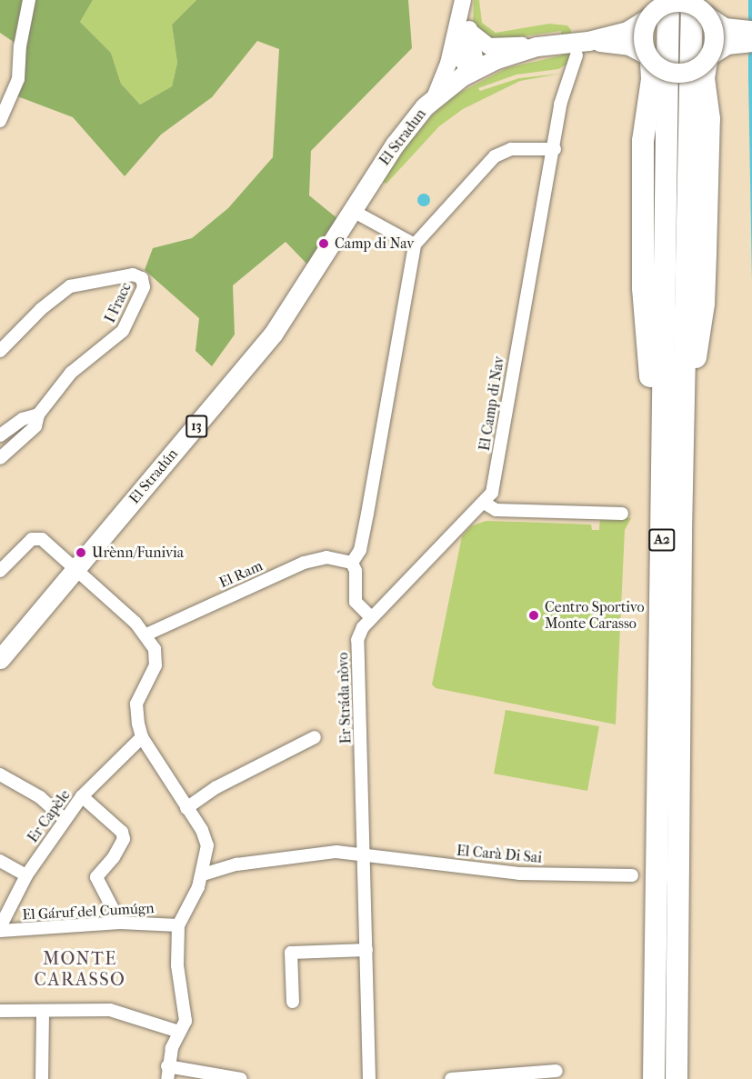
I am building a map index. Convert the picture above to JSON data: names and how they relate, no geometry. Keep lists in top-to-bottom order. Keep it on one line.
{"streets":{"highway":["A2"],"main road":["El Stradun","13","El Stradún"],"street":["I Fracc","El Camp di Nav","El Ram","Er Stráda nòvo","Er Capèle","El Carà Di Sai","El Gáruf del Cumúgn"]},"crossings":[["El Stradun","13"],["El Stradun","El Stradún"],["El Camp di Nav","13"],["El Camp di Nav","Er Stráda nòvo"],["Er Stráda nòvo","El Carà Di Sai"],["Er Capèle","El Gáruf del Cumúgn"]],"districts":["MONTE CARASSO"],"places":["Camp di Nav","Urènn/Funivia","Centro Sportivo Monte Carasso"]}
